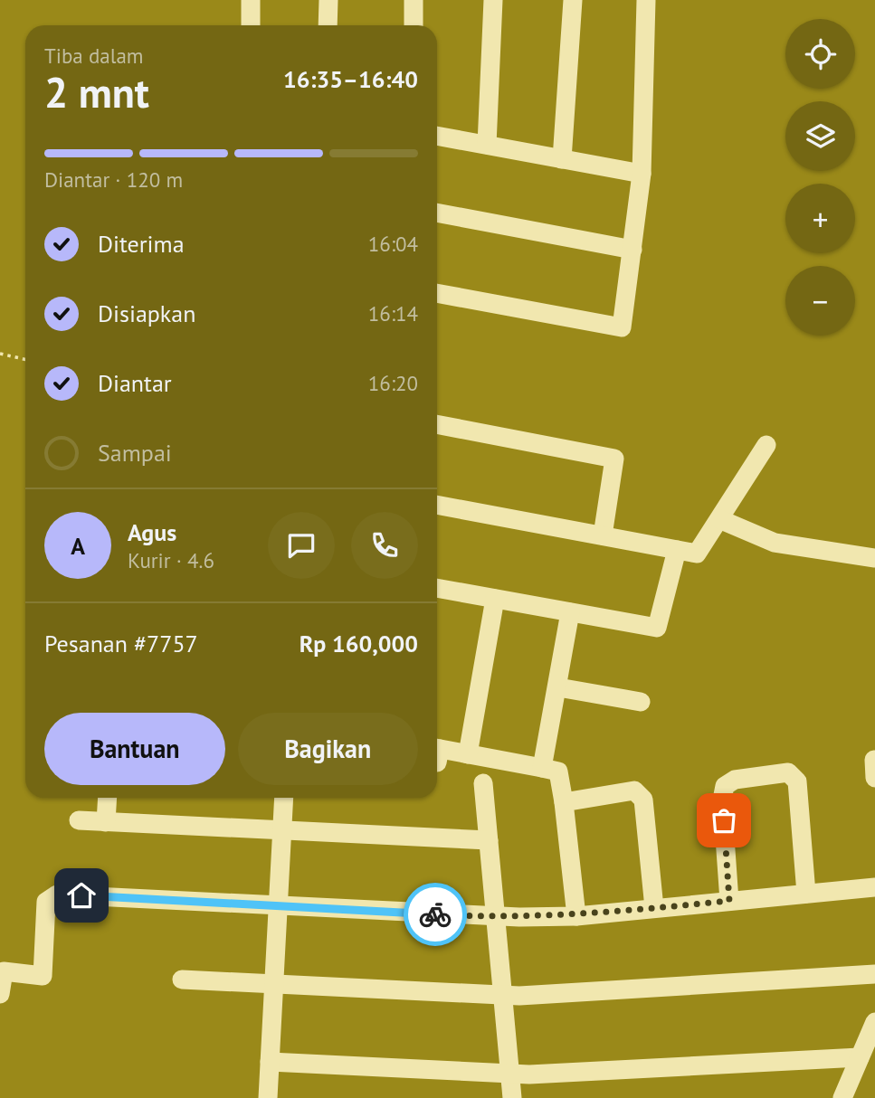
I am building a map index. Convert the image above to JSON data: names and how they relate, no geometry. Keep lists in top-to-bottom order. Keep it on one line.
{"page":{"map_buttons":["+","−"],"heading":["2 mnt","Tiba dalam","16:35–16:40"],"panel":["Agus","Kurir · 4.6","Pesanan #7757","Rp 160,000"],"bar":"Diantar · 120 m","list":[["Diterima","16:04"],["Disiapkan","16:14"],["Diantar","16:20"],"Sampai"],"round":"A","buttons":["Bantuan","Bagikan"]}}
